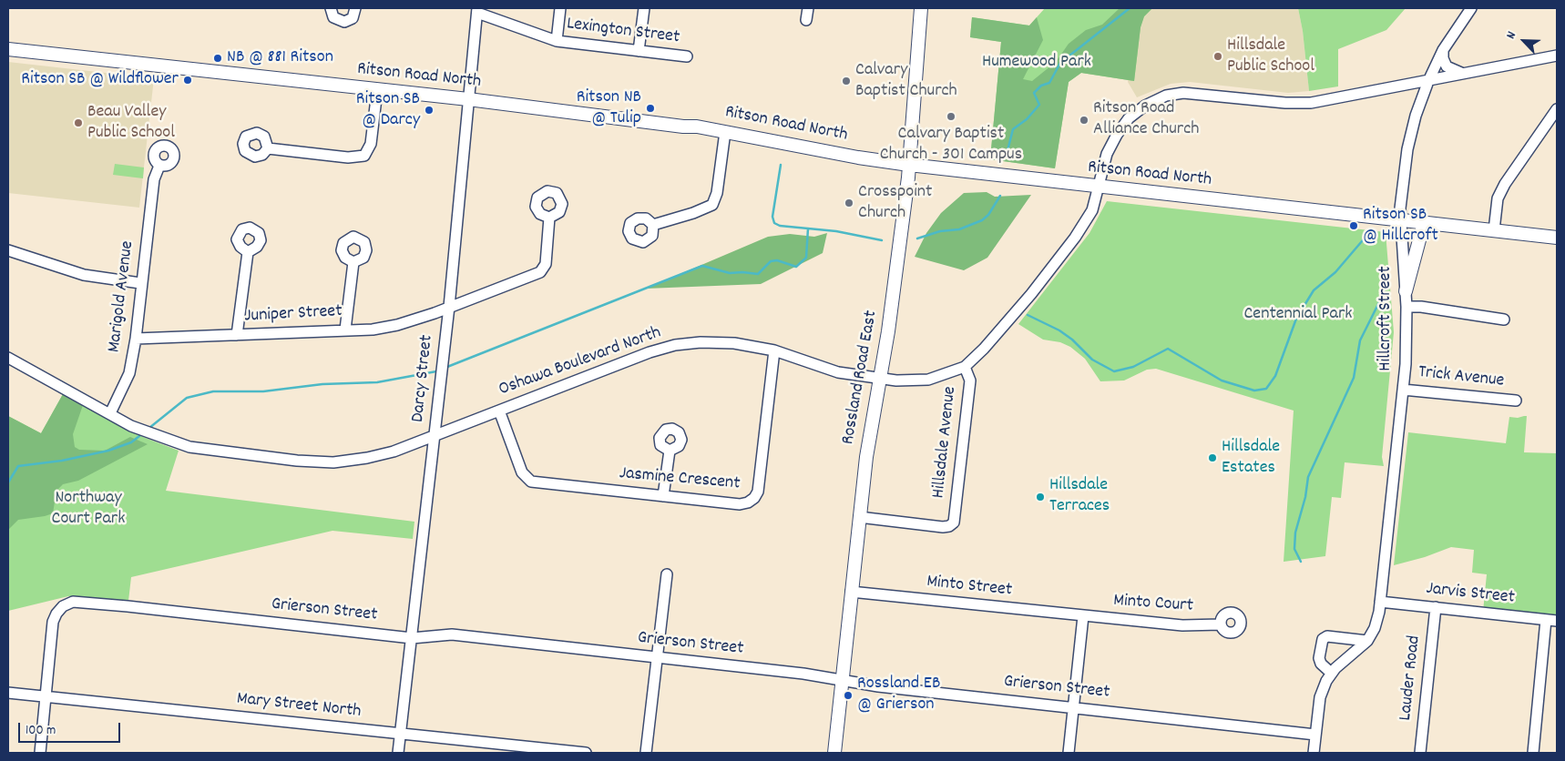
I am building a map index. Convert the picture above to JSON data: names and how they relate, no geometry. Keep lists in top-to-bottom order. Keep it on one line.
{"streets":{"main road":["Ritson Road North","Rossland Road East"],"street":["Lexington Street","Marigold Avenue","Juniper Street","Hillcroft Street","Oshawa Boulevard North","Trick Avenue","Darcy Street","Hillsdale Avenue","Jasmine Crescent","Minto Street","Jarvis Street","Minto Court","Grierson Street","Lauder Road","Mary Street North"]},"crossings":[["Lexington Street","Darcy Street"],["Ritson Road North","Hillcroft Street"],["Ritson Road North","Oshawa Boulevard North"],["Ritson Road North","Rossland Road East"],["Ritson Road North","Darcy Street"],["Marigold Avenue","Juniper Street"],["Marigold Avenue","Oshawa Boulevard North"],["Juniper Street","Darcy Street"],["Hillcroft Street","Oshawa Boulevard North"],["Hillcroft Street","Trick Avenue"],["Hillcroft Street","Jarvis Street"],["Hillcroft Street","Grierson Street"],["Oshawa Boulevard North","Rossland Road East"],["Oshawa Boulevard North","Darcy Street"],["Oshawa Boulevard North","Hillsdale Avenue"],["Oshawa Boulevard North","Jasmine Crescent"],["Rossland Road East","Hillsdale Avenue"],["Rossland Road East","Minto Street"],["Rossland Road East","Grierson Street"],["Darcy Street","Grierson Street"],["Darcy Street","Mary Street North"],["Minto Street","Minto Court"],["Jarvis Street","Lauder Road"],["Grierson Street","Mary Street North"]],"parks":["Humewood Park","Centennial Park","Northway Court Park"],"places":["Hillsdale Public School","NB @ 881 Ritson","Ritson SB @ Wildflower","Calvary Baptist Church","Ritson NB @ Tulip","Ritson SB @ Darcy","Calvary Baptist Church - 301 Campus","Ritson Road Alliance Church","Beau Valley Public School","Crosspoint Church","Ritson SB @ Hillcroft","Hillsdale Estates","Hillsdale Terraces","Rossland EB @ Grierson"],"scale_bar":"100 m","north":"top left"}
